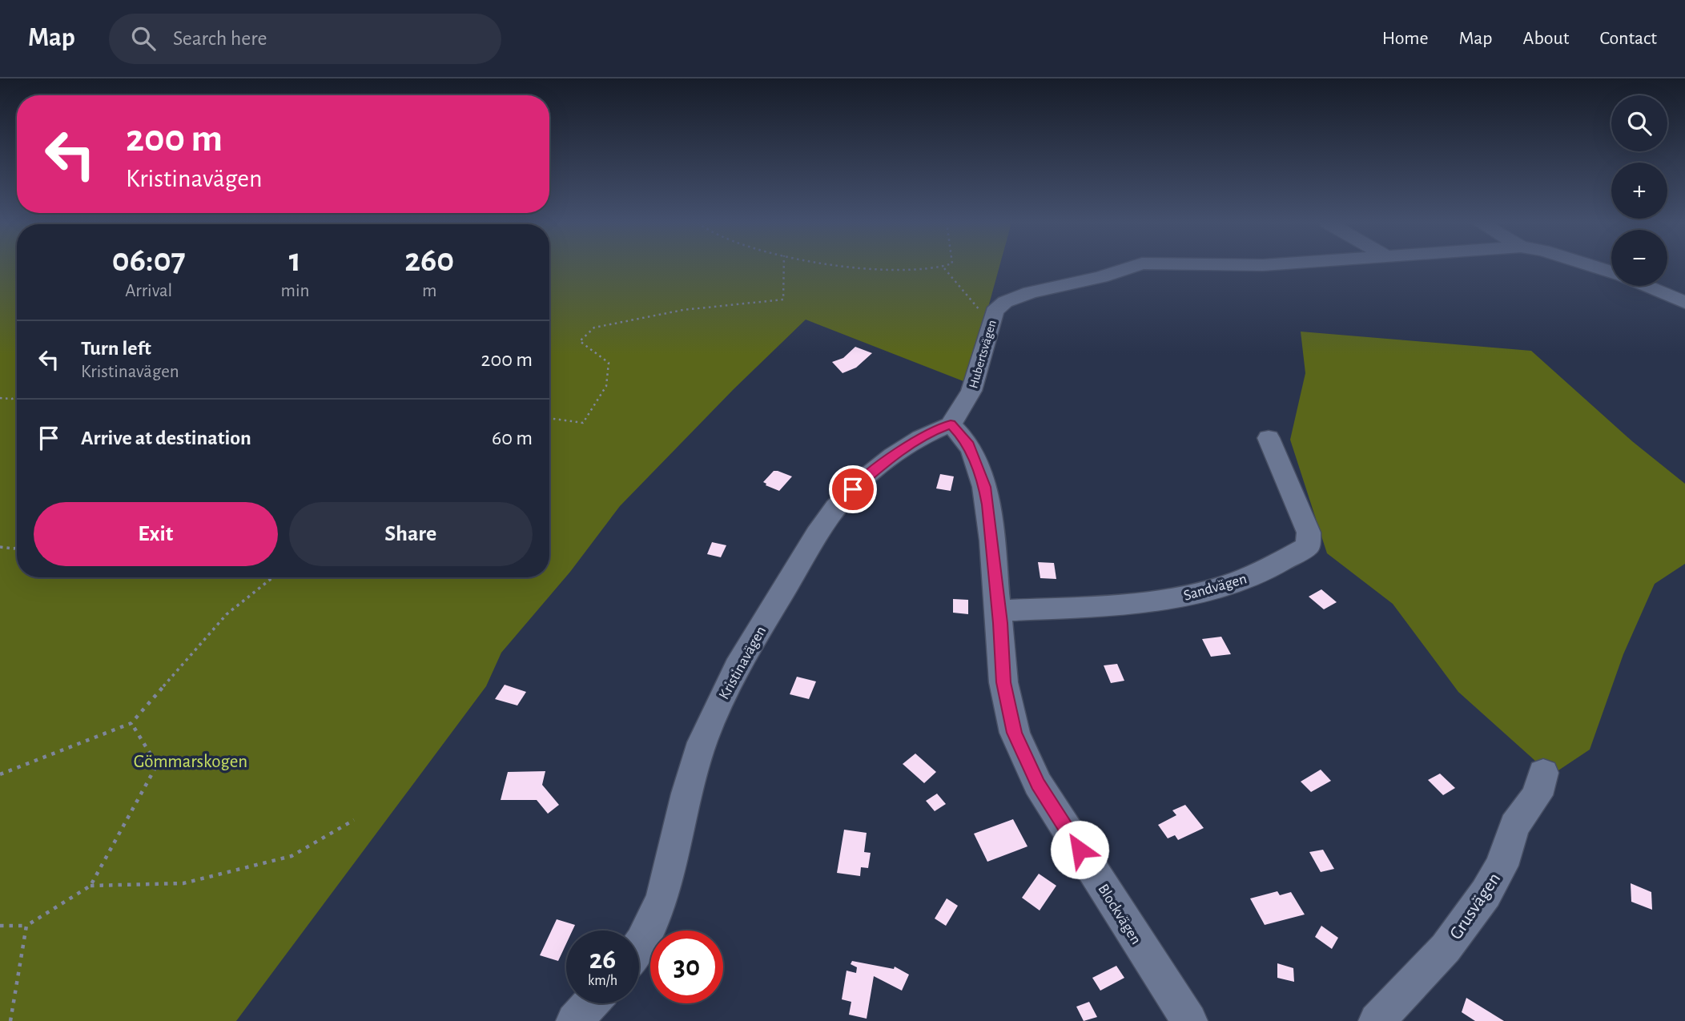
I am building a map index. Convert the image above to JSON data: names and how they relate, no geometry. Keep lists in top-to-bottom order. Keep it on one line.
{"streets":{"street":["Hubertsvägen","Sandvägen","Kristinavägen","Grusvägen","Blockvägen"]},"crossings":[["Hubertsvägen","Kristinavägen"],["Hubertsvägen","Blockvägen"],["Sandvägen","Blockvägen"],["Kristinavägen","Blockvägen"]],"parks":["Gömmarskogen"],"page":{"header":"Map","search":"Search here","nav":["Home","Map","About","Contact"],"map_buttons":["+","−"],"turn":["200 m","Kristinavägen"],"eta":["06:07","Arrival","1","min","260","m"],"list":[{"name":"Turn left","note":"Kristinavägen","value":"200 m"},{"name":"Arrive at destination","value":"60 m"}],"buttons":["Exit","Share"],"speed":"26 km/h","limit":"30"}}
